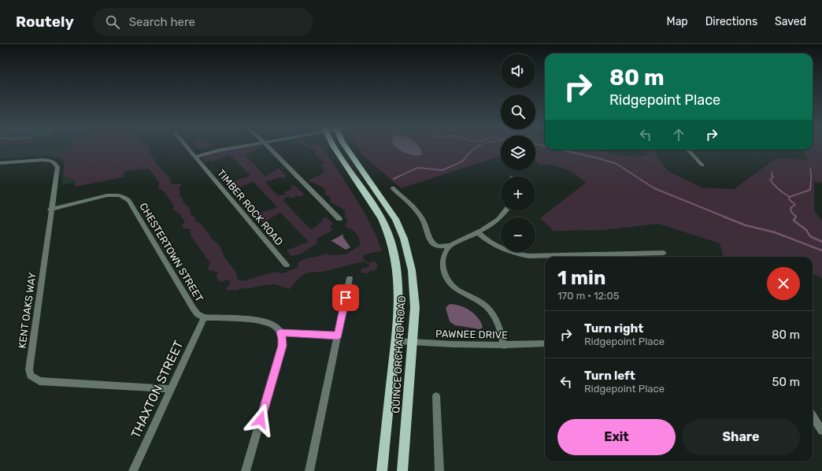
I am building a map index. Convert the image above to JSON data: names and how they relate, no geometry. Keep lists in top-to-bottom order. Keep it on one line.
{"streets":{"main road":["QUINCE ORCHARD ROAD"],"street":["TIMBER ROCK ROAD","CHESTERTOWN STREET","KENT OAKS WAY","PAWNEE DRIVE","THAXTON STREET"]},"crossings":[["CHESTERTOWN STREET","KENT OAKS WAY"],["CHESTERTOWN STREET","THAXTON STREET"],["KENT OAKS WAY","THAXTON STREET"],["PAWNEE DRIVE","QUINCE ORCHARD ROAD"]],"page":{"header":"Routely","search":"Search here","nav":["Map","Directions","Saved"],"map_buttons":["+","−"],"turn":["80 m","Ridgepoint Place"],"heading":["1 min","170 m · 12:05"],"list":[{"name":"Turn right","note":"Ridgepoint Place","value":"80 m"},{"name":"Turn left","note":"Ridgepoint Place","value":"50 m"}],"buttons":["Exit","Share"]}}
